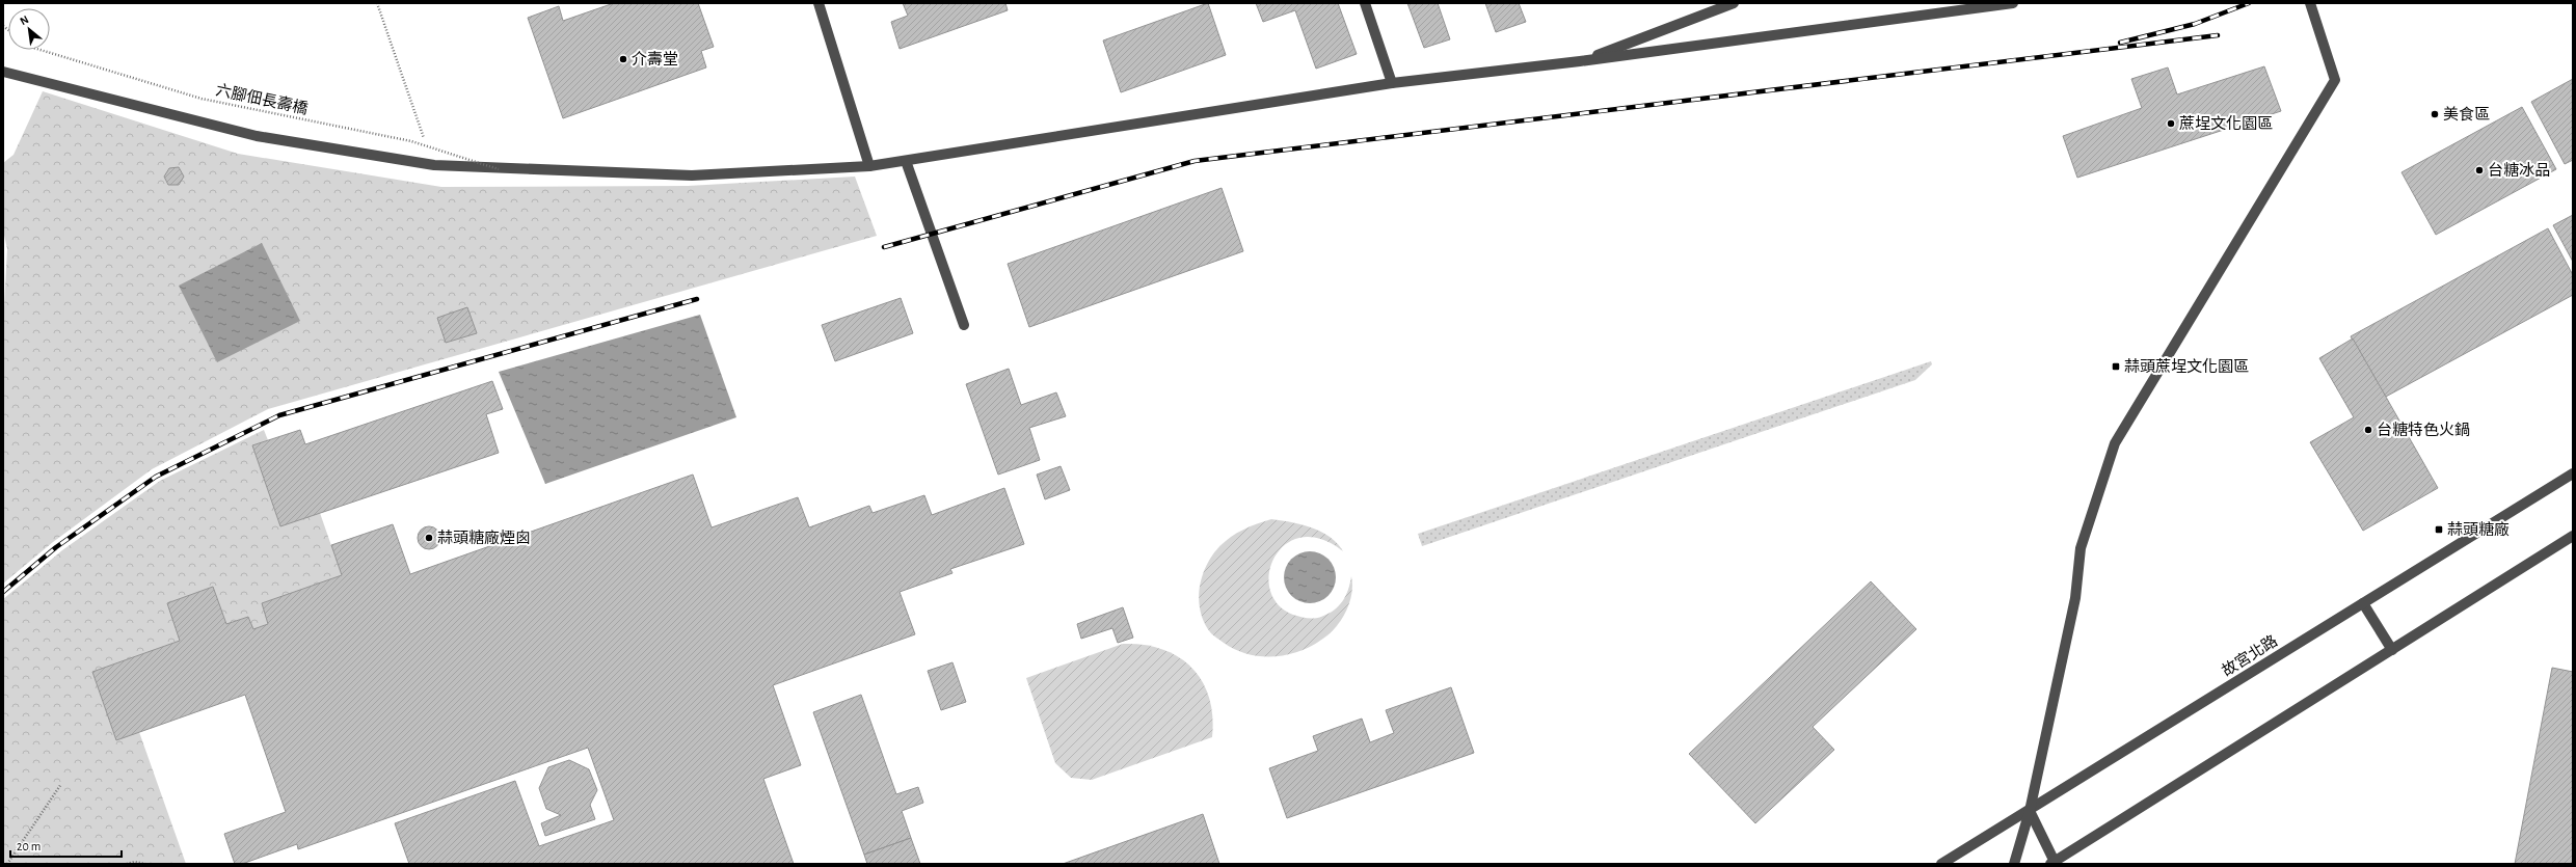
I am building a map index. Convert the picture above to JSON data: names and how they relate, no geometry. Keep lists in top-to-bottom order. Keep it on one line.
{"streets":{"street":["故宮北路"],"path":["六腳佃長壽橋"]},"places":{"other":["介壽堂","美食區","蔗埕文化園區","台糖冰品","台糖特色火鍋","蒜頭糖廠煙囪"],"transit":["蒜頭蔗埕文化園區","蒜頭糖廠"]},"scale_bar":"20 m","north":"top left"}
